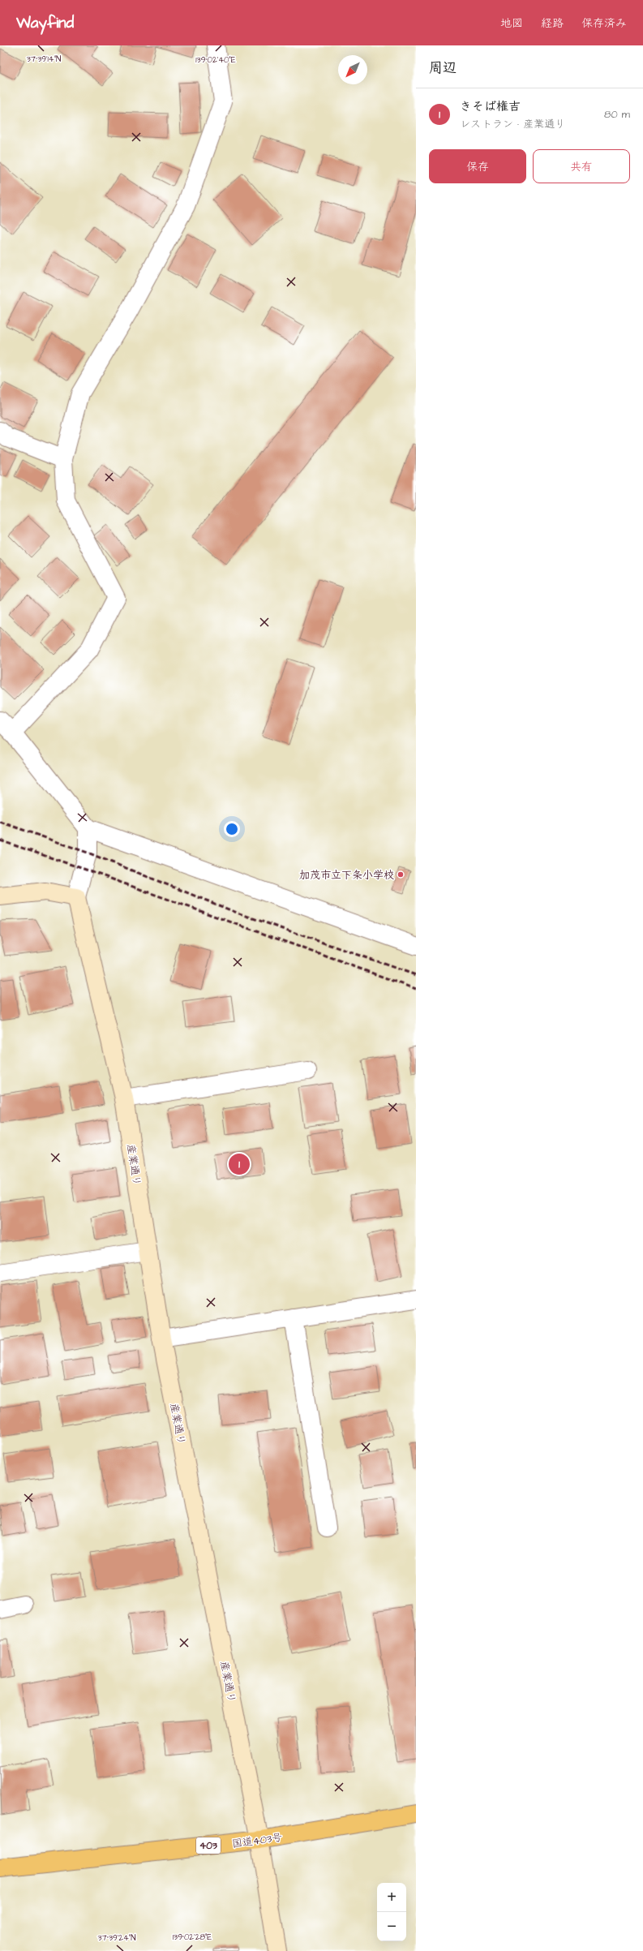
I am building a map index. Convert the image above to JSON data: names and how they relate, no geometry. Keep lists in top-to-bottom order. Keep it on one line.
{"streets":{"highway":["国道403号","403"],"street":["産業通り"]},"crossings":[["産業通り","国道403号"]],"places":["加茂市立下条小学校"],"north":"bottom left","page":{"header":"Wayfind","nav":["地図","経路","保存済み"],"heading":"周辺","list":[{"mark":"1","name":"きそば権吉","note":"レストラン · 産業通り","value":"80 m"}],"buttons":["保存","共有"],"pins":"1","map_buttons":["+","−"]},"coordinates":["37°39'14\"N","139°02'40\"E","139°02'28\"E","37°39'24\"N"]}
